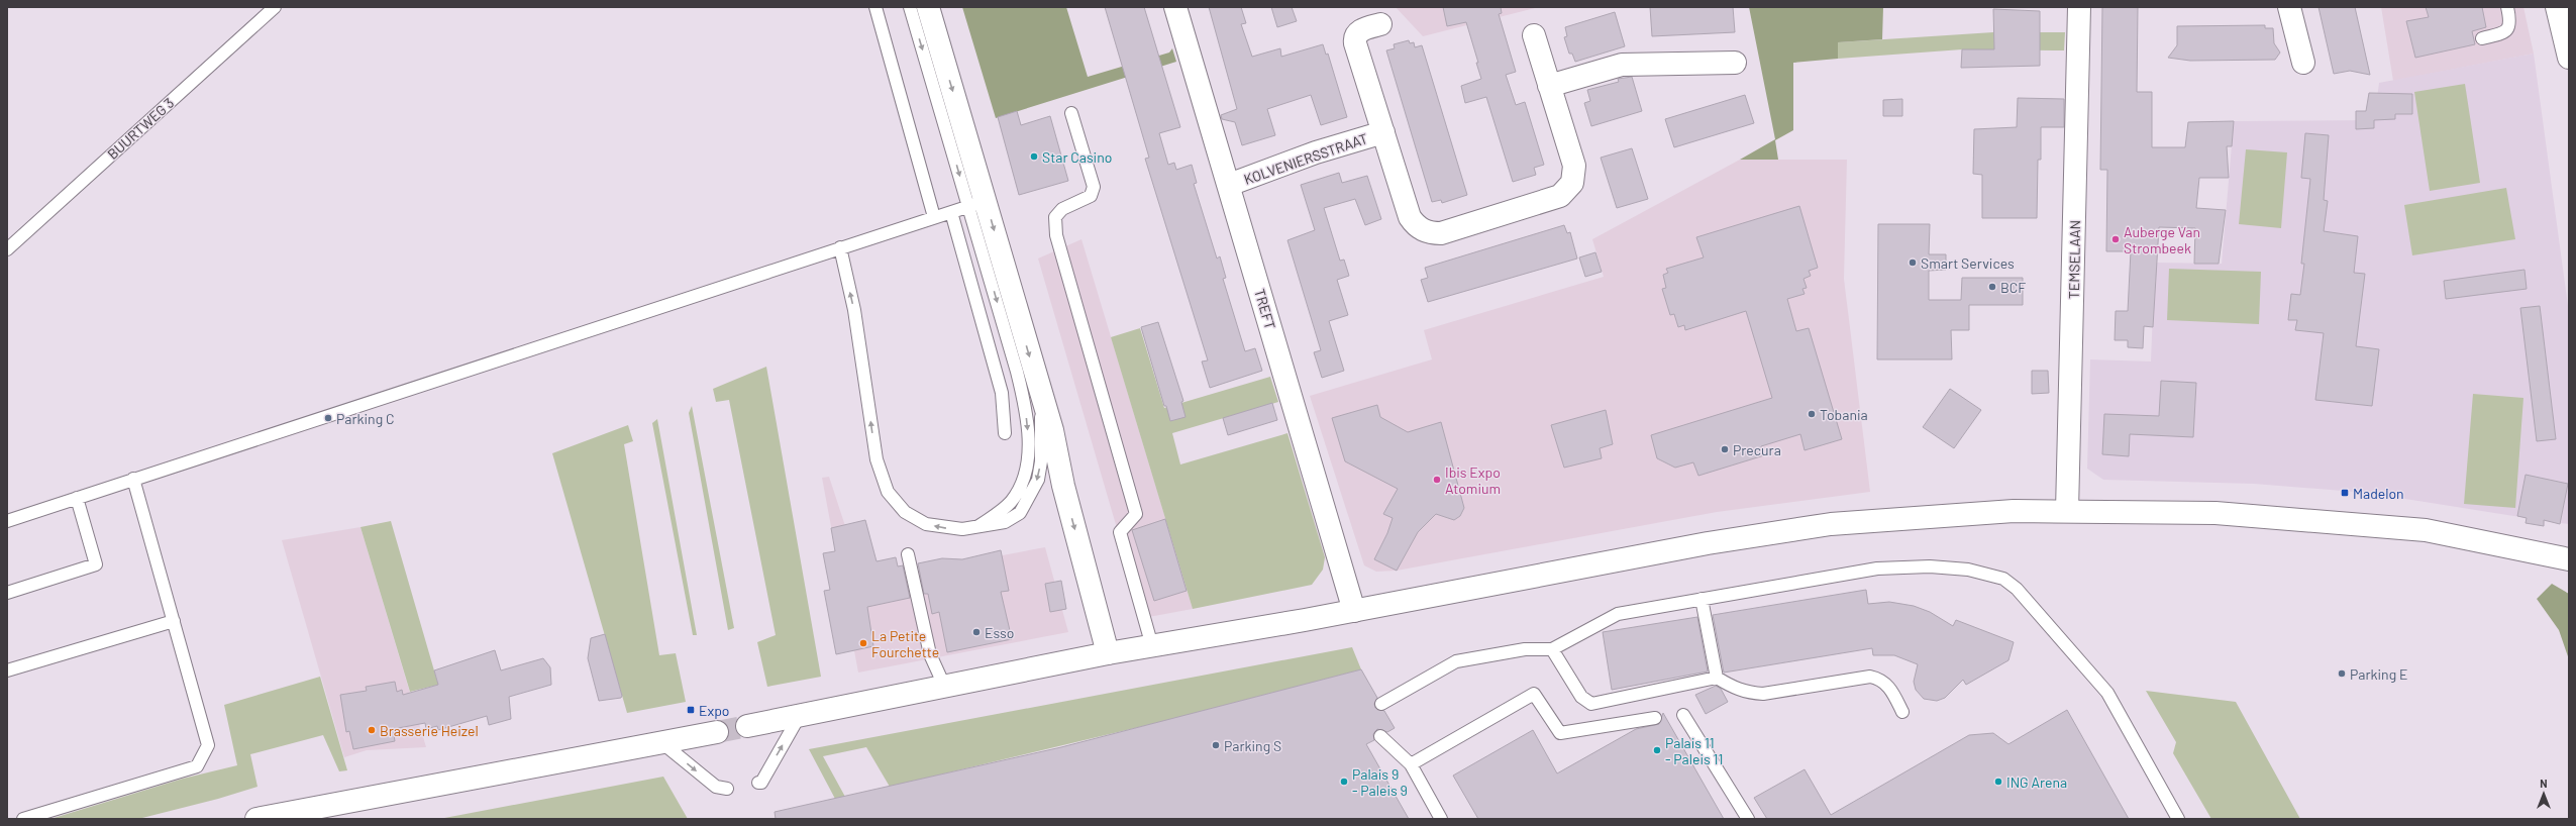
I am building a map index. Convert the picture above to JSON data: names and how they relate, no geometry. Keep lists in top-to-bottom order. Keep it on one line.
{"streets":{"main road":["KOLVENIERSSTRAAT","TEMSELAAN","TREFT"],"lane":["BUURTWEG 3"]},"crossings":[["KOLVENIERSSTRAAT","TREFT"]],"places":{"other":["Star Casino","Auberge Van Strombeek","Smart Services","BCF","Tobania","Parking C","Precura","Ibis Expo Atomium","Esso","La Petite Fourchette","Parking E","Brasserie Heizel","Parking S","Palais 11 - Paleis 11","Palais 9 - Paleis 9","ING Arena"],"transit":["Madelon","Expo"]},"north":"top"}
